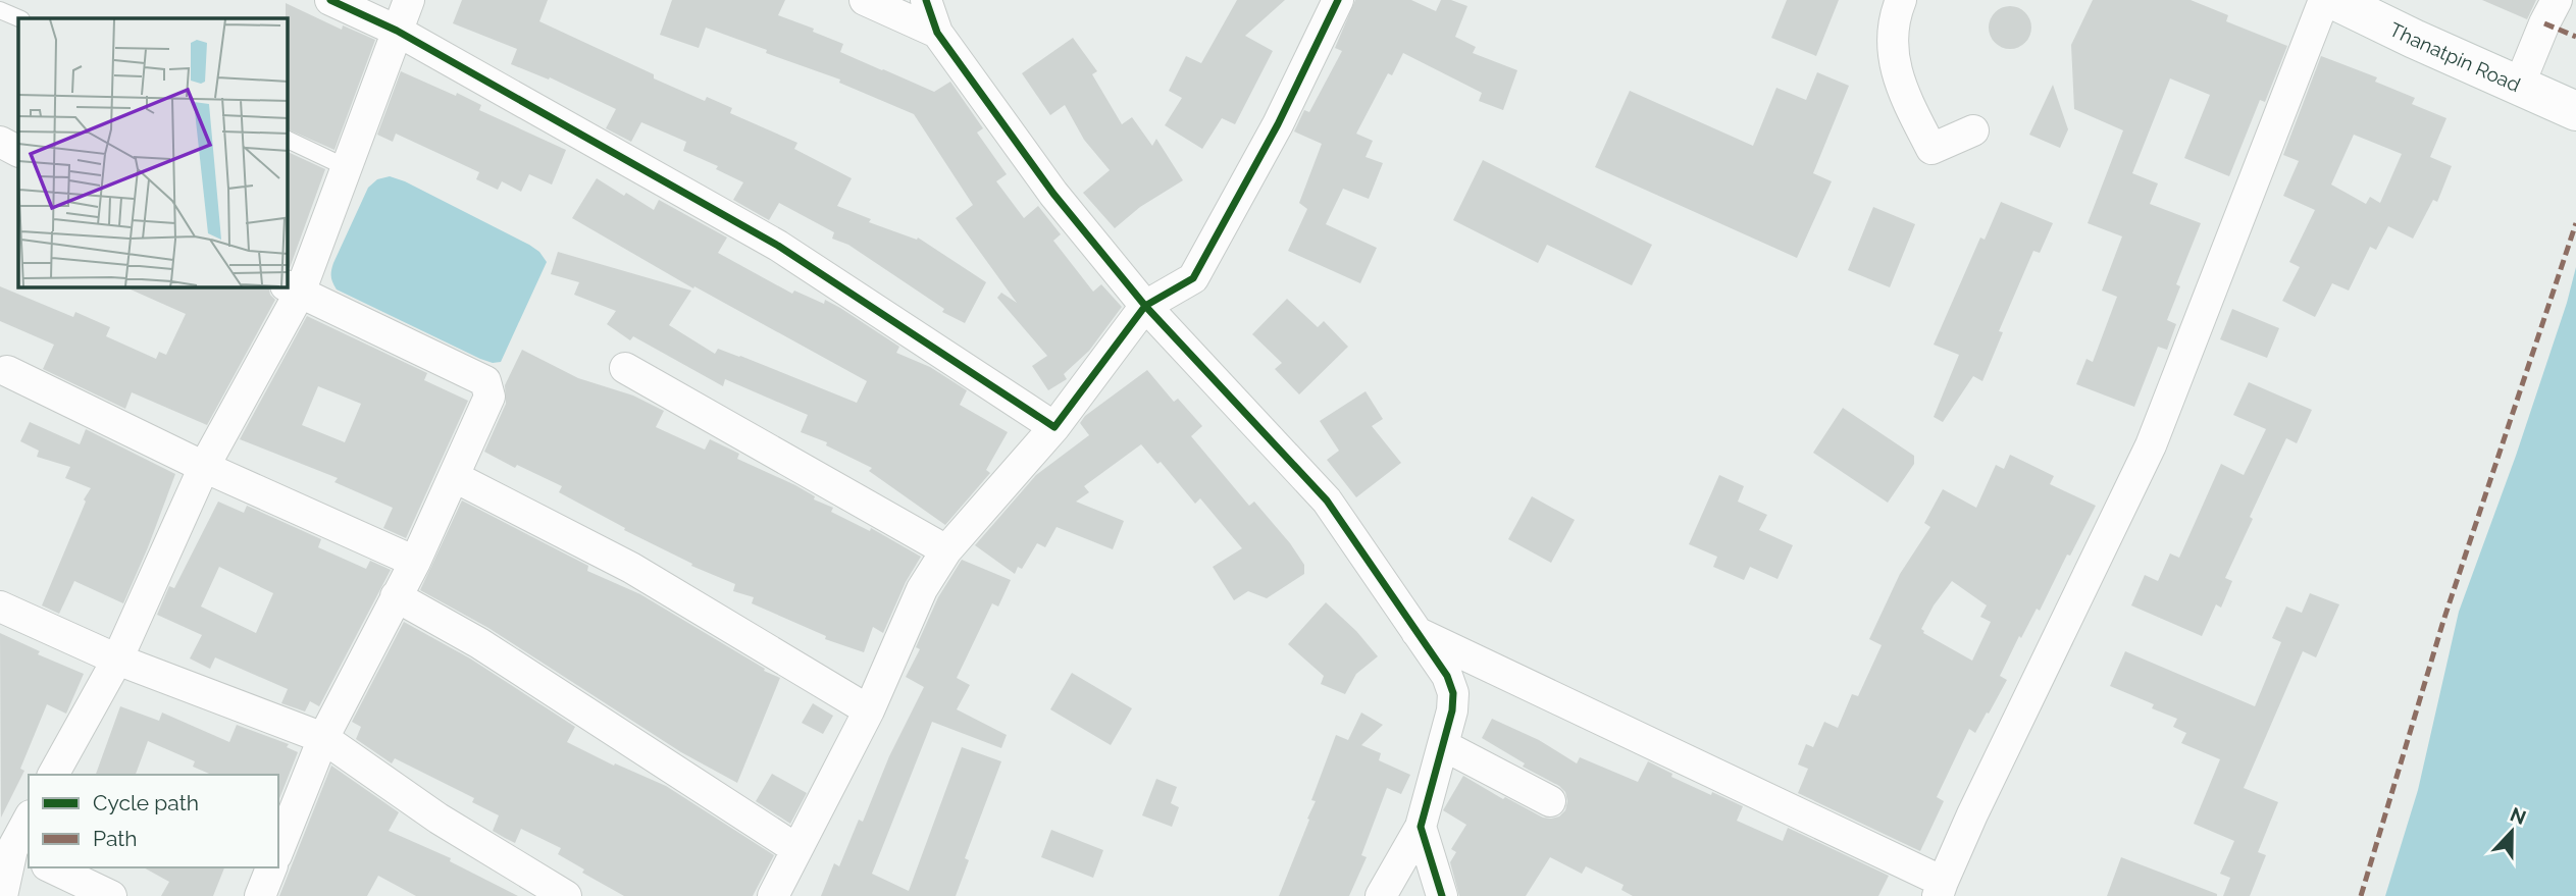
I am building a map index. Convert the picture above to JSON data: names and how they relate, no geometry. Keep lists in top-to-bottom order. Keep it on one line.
{"streets":{"main road":["Thanatpin Road"]},"legend":["Cycle path","Path"],"north":"top"}
